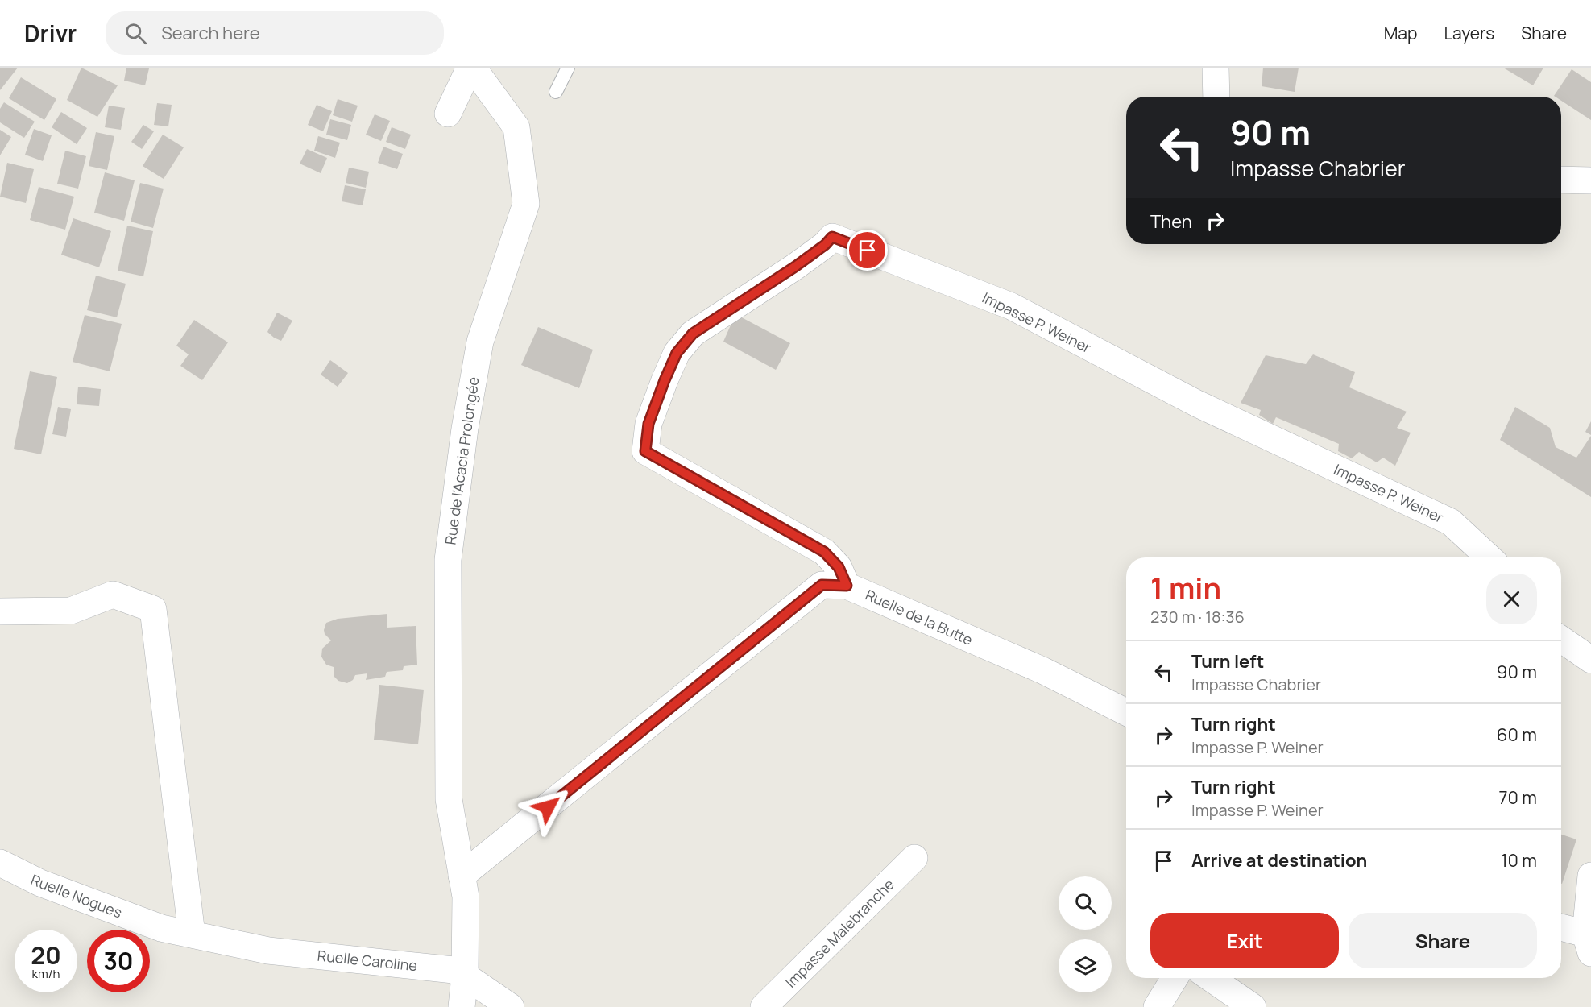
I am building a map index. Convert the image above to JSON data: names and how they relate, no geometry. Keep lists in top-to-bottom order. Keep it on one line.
{"streets":{"street":["Impasse P. Weiner","Rue de l'Acacia Prolongée","Ruelle de la Butte","Ruelle Nogues","Impasse Malebranche","Ruelle Caroline"]},"crossings":[["Impasse P. Weiner","Ruelle de la Butte"],["Rue de l'Acacia Prolongée","Ruelle de la Butte"],["Ruelle Nogues","Ruelle Caroline"]],"page":{"header":"Drivr","search":"Search here","nav":["Map","Layers","Share"],"turn":["90 m","Impasse Chabrier"],"then":"Then","heading":["1 min","230 m · 18:36"],"list":[{"name":"Turn left","note":"Impasse Chabrier","value":"90 m"},{"name":"Turn right","note":"Impasse P. Weiner","value":"60 m"},{"name":"Turn right","note":"Impasse P. Weiner","value":"70 m"},{"name":"Arrive at destination","value":"10 m"}],"buttons":["Exit","Share"],"speed":"20 km/h","limit":"30"}}
